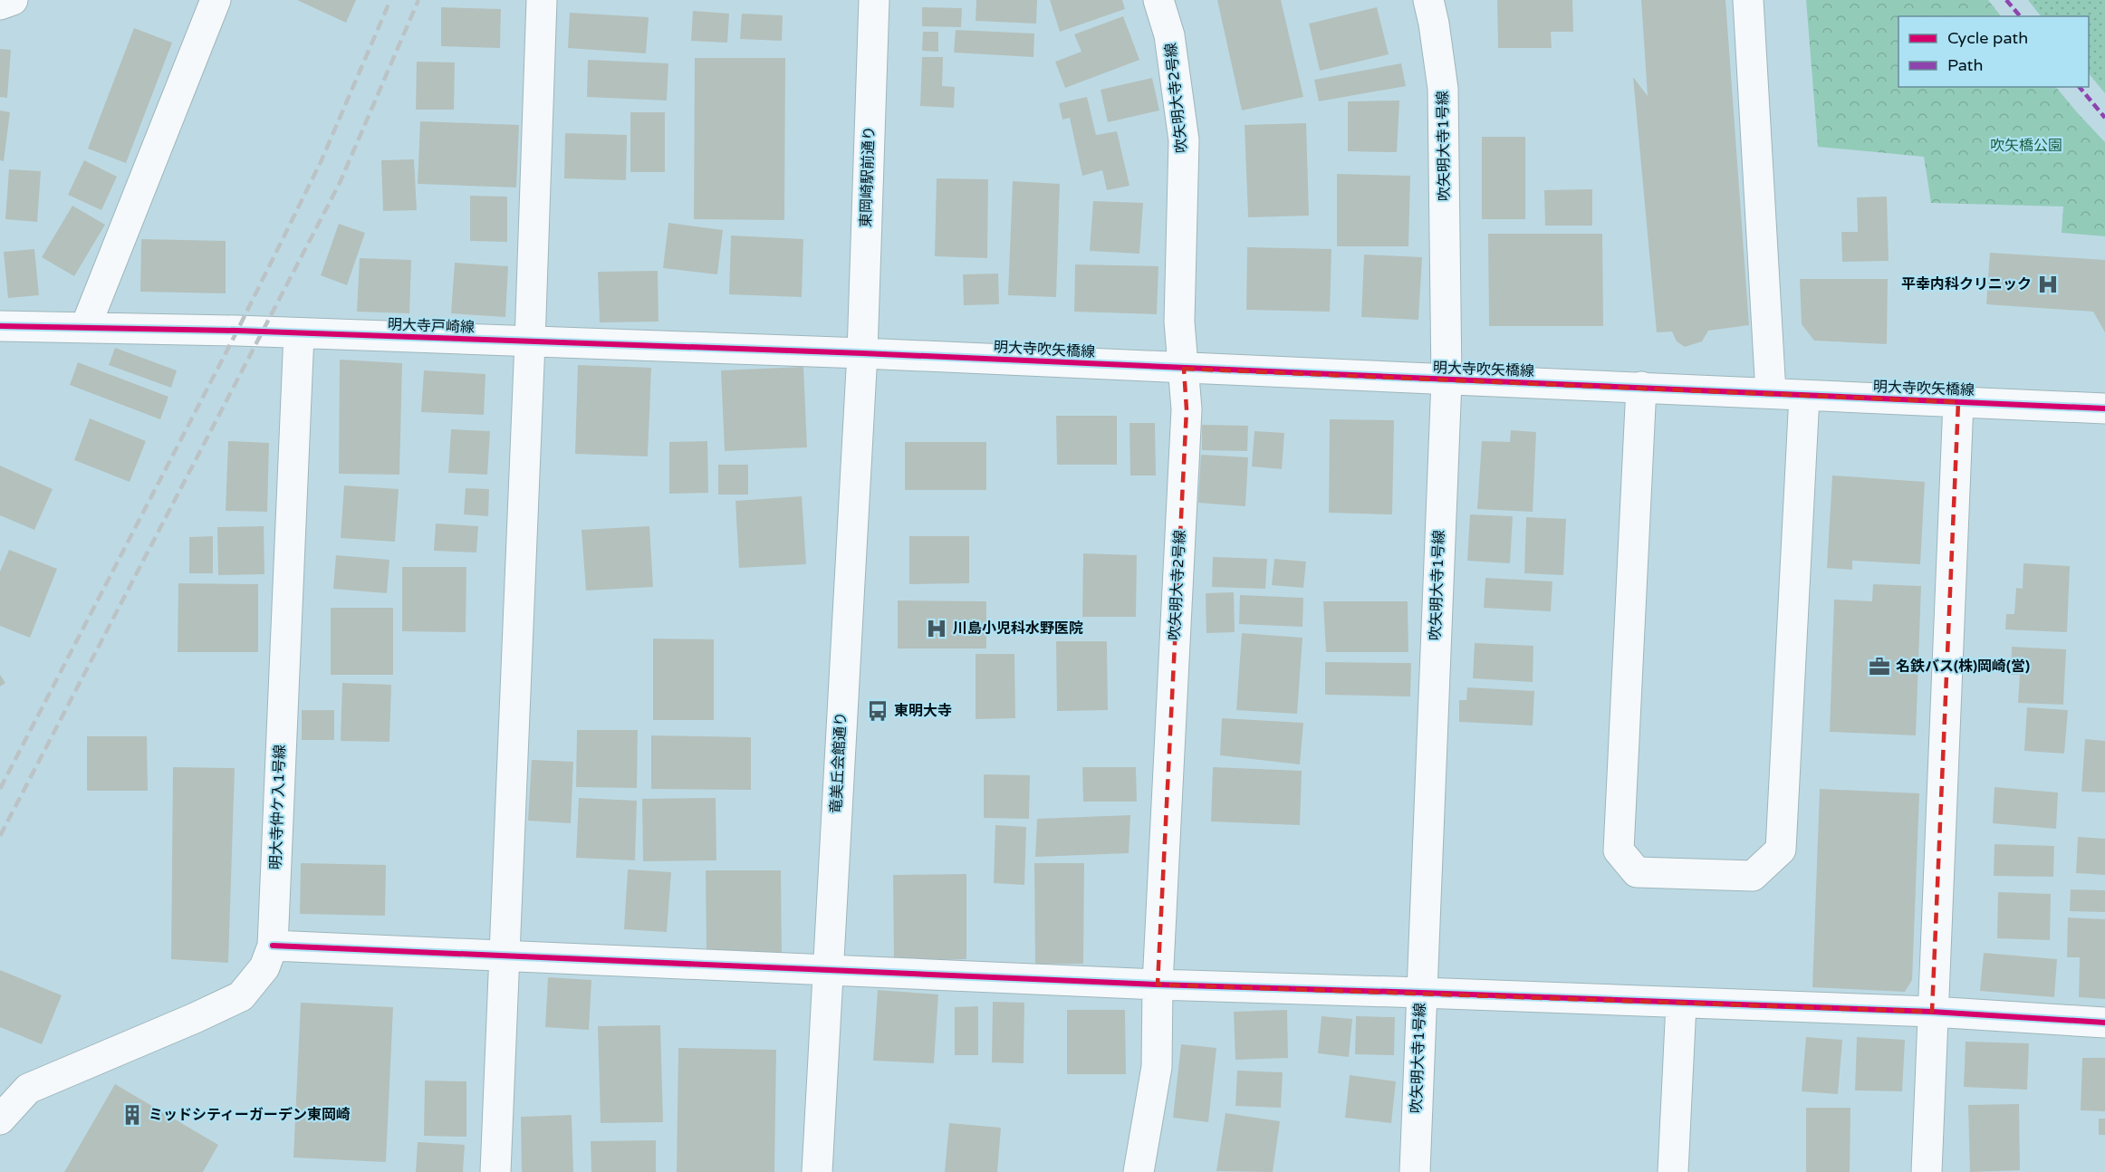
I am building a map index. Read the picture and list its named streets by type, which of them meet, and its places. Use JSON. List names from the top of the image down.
{
  "streets": {
    "street": [
      "吹矢明大寺2号線",
      "吹矢明大寺1号線",
      "東岡崎駅前通り",
      "明大寺戸崎線",
      "明大寺吹矢橋線",
      "竜美丘会館通り",
      "明大寺仲ケ入1号線"
    ]
  },
  "crossings": [
    ["吹矢明大寺2号線", "明大寺吹矢橋線"],
    ["吹矢明大寺1号線", "明大寺吹矢橋線"],
    ["東岡崎駅前通り", "明大寺戸崎線"],
    ["東岡崎駅前通り", "明大寺吹矢橋線"],
    ["東岡崎駅前通り", "竜美丘会館通り"],
    ["明大寺戸崎線", "明大寺吹矢橋線"],
    ["明大寺戸崎線", "竜美丘会館通り"],
    ["明大寺戸崎線", "明大寺仲ケ入1号線"],
    ["明大寺吹矢橋線", "竜美丘会館通り"]
  ],
  "parks": ["吹矢橋公園"],
  "places": {
    "hospital": ["平幸内科クリニック", "川島小児科水野医院"],
    "office": ["名鉄バス(株)岡崎(営)"],
    "bus stop": ["東明大寺"],
    "building": ["ミッドシティーガーデン東岡崎"]
  },
  "legend": ["Cycle path", "Path"]
}
